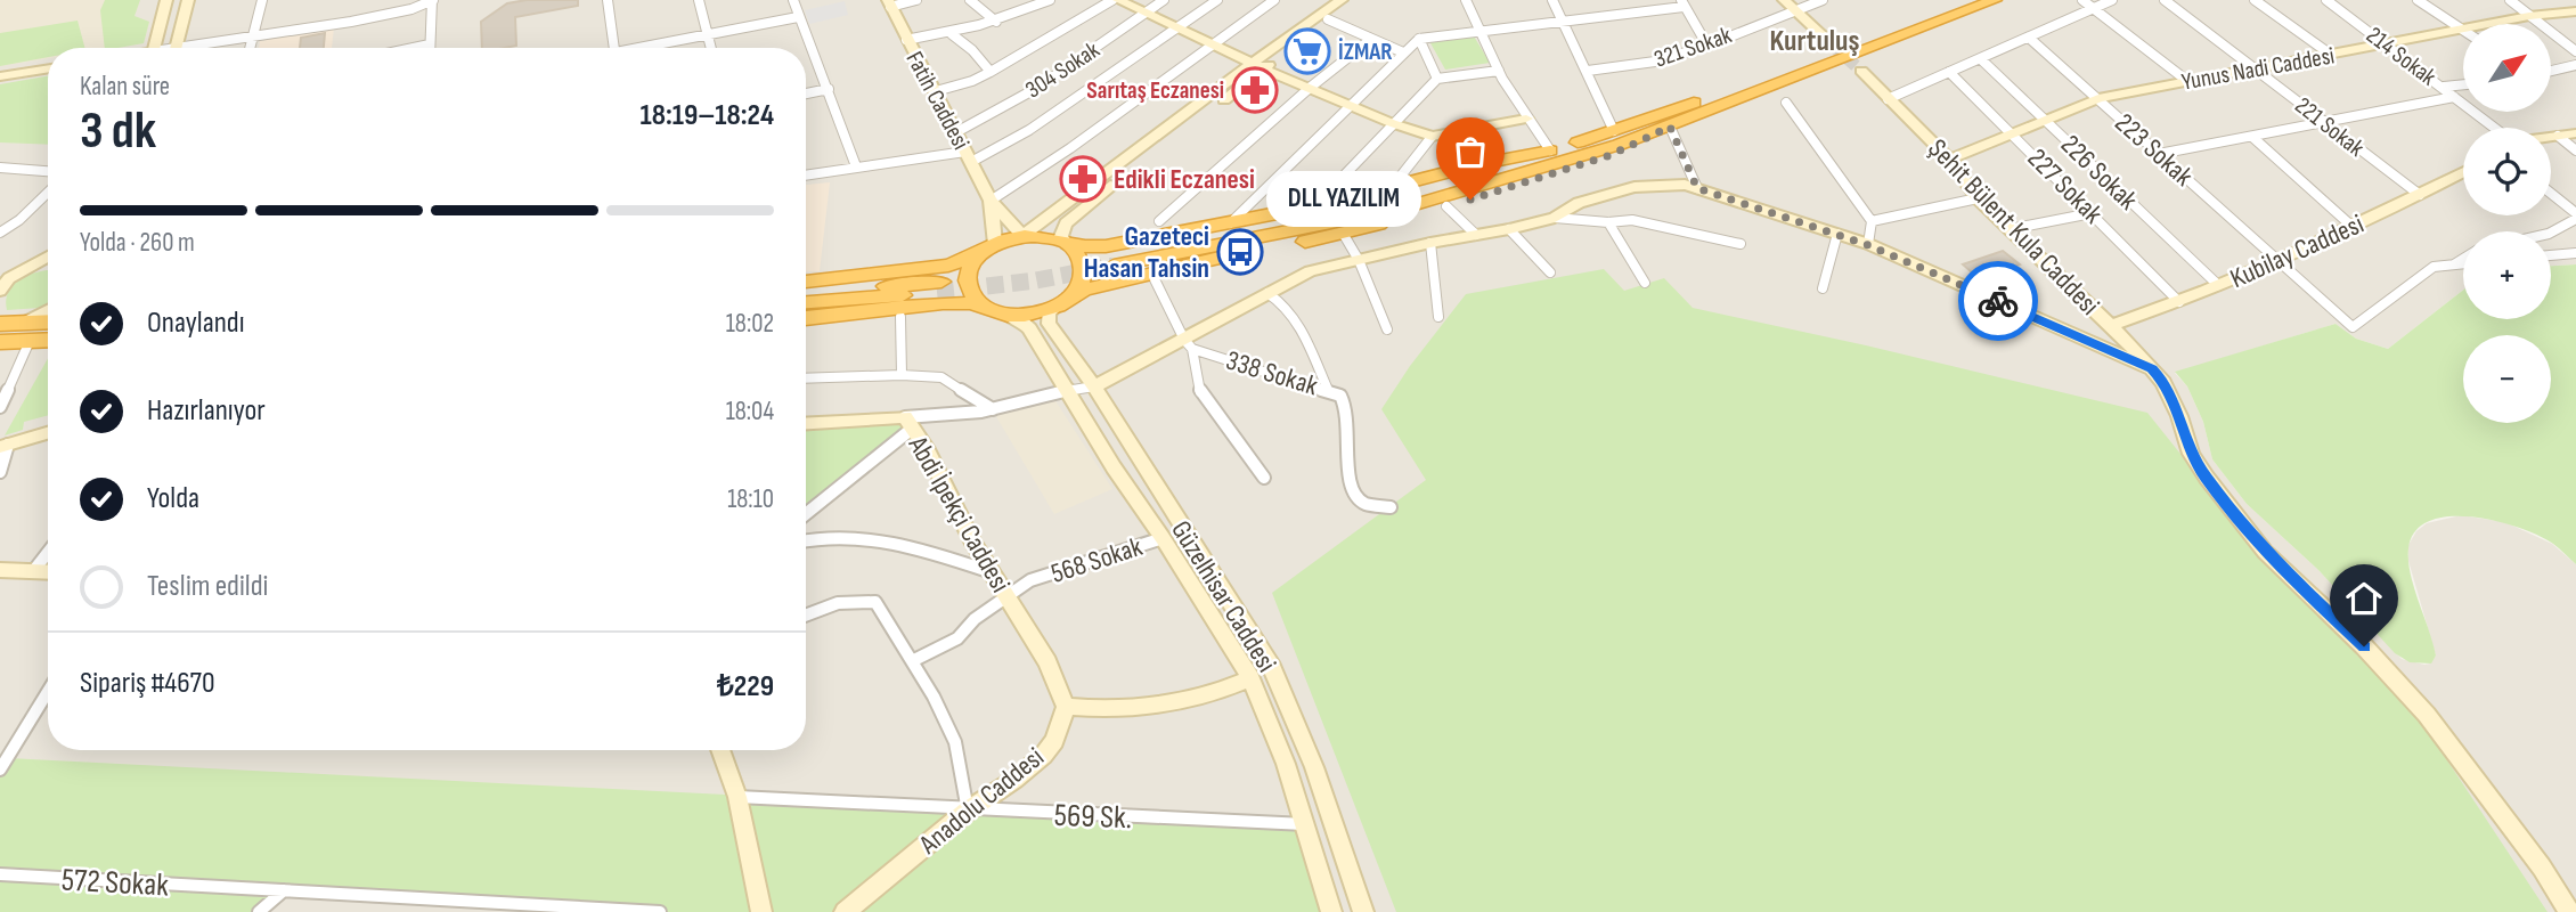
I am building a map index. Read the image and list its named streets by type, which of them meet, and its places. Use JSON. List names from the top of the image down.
{
  "streets": {
    "street": [
      "321 Sokak",
      "214 Sokak",
      "Yunus Nadi Caddesi",
      "304 Sokak",
      "Fatih Caddesi",
      "221 Sokak",
      "223 Sokak",
      "226 Sokak",
      "227 Sokak",
      "Şehit Bülent Kula Caddesi",
      "Kubilay Caddesi",
      "338 Sokak",
      "Abdi İpekçi Caddesi",
      "568 Sokak",
      "Güzelhisar Caddesi",
      "Anadolu Caddesi",
      "569 Sk.",
      "572 Sokak"
    ]
  },
  "crossings": [
    ["214 Sokak", "Yunus Nadi Caddesi"],
    ["Yunus Nadi Caddesi", "221 Sokak"],
    ["Yunus Nadi Caddesi", "223 Sokak"],
    ["Yunus Nadi Caddesi", "226 Sokak"],
    ["Yunus Nadi Caddesi", "227 Sokak"],
    ["Yunus Nadi Caddesi", "Şehit Bülent Kula Caddesi"],
    ["304 Sokak", "Fatih Caddesi"],
    ["Fatih Caddesi", "Güzelhisar Caddesi"],
    ["221 Sokak", "Kubilay Caddesi"],
    ["223 Sokak", "Kubilay Caddesi"],
    ["226 Sokak", "Kubilay Caddesi"],
    ["227 Sokak", "Kubilay Caddesi"],
    ["Şehit Bülent Kula Caddesi", "Kubilay Caddesi"],
    ["Abdi İpekçi Caddesi", "568 Sokak"],
    ["Abdi İpekçi Caddesi", "Anadolu Caddesi"],
    ["568 Sokak", "Güzelhisar Caddesi"],
    ["Güzelhisar Caddesi", "569 Sk."],
    ["Anadolu Caddesi", "569 Sk."]
  ],
  "districts": ["Kurtuluş"],
  "places": {
    "supermarket": ["İZMAR"],
    "pharmacy": ["Sarıtaş Eczanesi", "Edikli Eczanesi"],
    "other": ["DLL YAZILIM"],
    "bus stop": ["Gazeteci Hasan Tahsin"]
  },
  "north": "top right",
  "page": {
    "map_buttons": ["+", "−"],
    "heading": ["3 dk", "Kalan süre", "18:19–18:24"],
    "panel": ["Sipariş #4670", "₺229"],
    "bubble": "DLL YAZILIM",
    "bar": "Yolda · 260 m",
    "list": [
      ["Onaylandı", "18:02"],
      ["Hazırlanıyor", "18:04"],
      ["Yolda", "18:10"],
      "Teslim edildi"
    ]
  }
}
